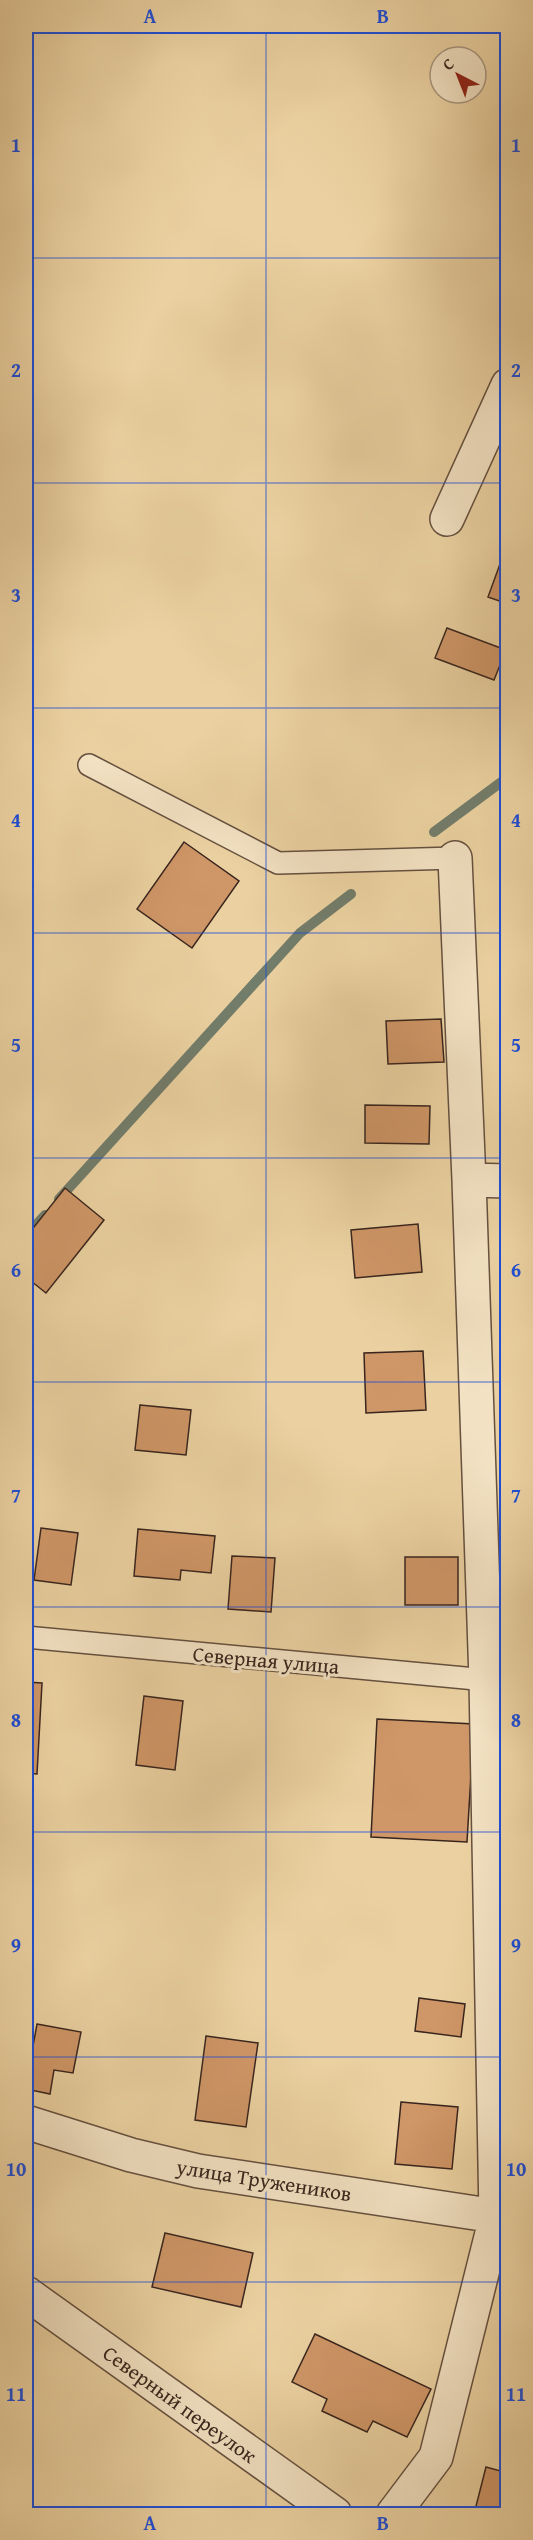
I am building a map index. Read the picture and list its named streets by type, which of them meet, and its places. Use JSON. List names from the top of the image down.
{
  "streets": {
    "street": ["улица Тружеников", "Северный переулок"],
    "lane": ["Северная улица"]
  },
  "north": "top left",
  "grid": {
    "columns": ["A", "B"],
    "rows": [
      "1",
      "2",
      "3",
      "4",
      "5",
      "6",
      "7",
      "8",
      "9",
      "10",
      "11"
    ]
  }
}
